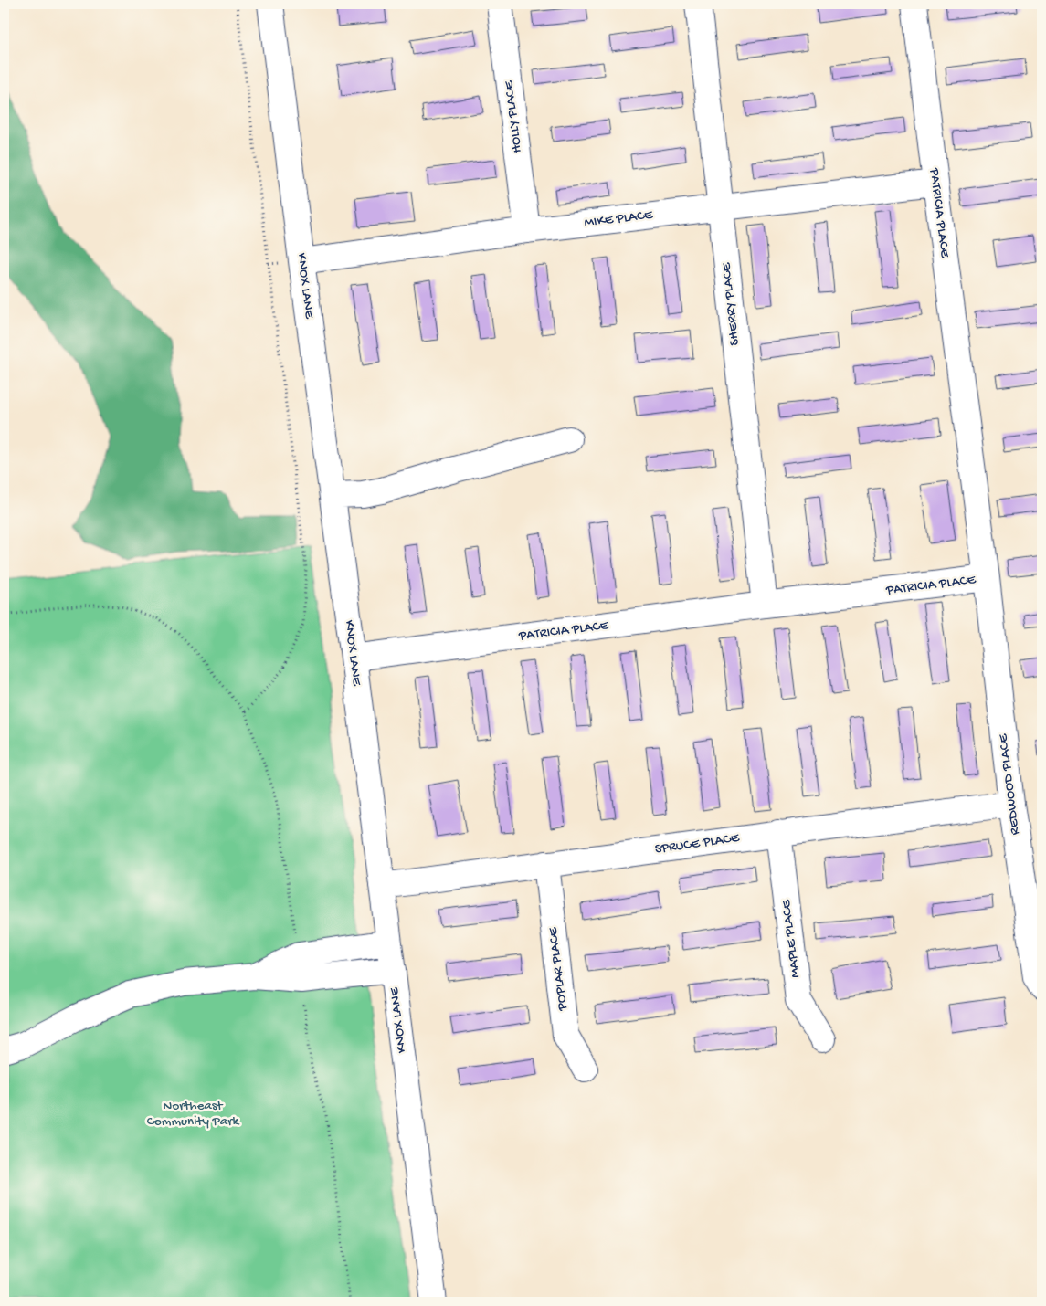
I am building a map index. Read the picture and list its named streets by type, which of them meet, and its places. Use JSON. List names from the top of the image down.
{
  "streets": {
    "street": [
      "HOLLY PLACE",
      "PATRICIA PLACE",
      "MIKE PLACE",
      "KNOX LANE",
      "SHERRY PLACE",
      "REDWOOD PLACE",
      "SPRUCE PLACE",
      "MAPLE PLACE",
      "POPLAR PLACE"
    ]
  },
  "crossings": [
    ["HOLLY PLACE", "MIKE PLACE"],
    ["PATRICIA PLACE", "MIKE PLACE"],
    ["PATRICIA PLACE", "KNOX LANE"],
    ["PATRICIA PLACE", "SHERRY PLACE"],
    ["PATRICIA PLACE", "REDWOOD PLACE"],
    ["MIKE PLACE", "KNOX LANE"],
    ["MIKE PLACE", "SHERRY PLACE"],
    ["KNOX LANE", "SPRUCE PLACE"],
    ["REDWOOD PLACE", "SPRUCE PLACE"],
    ["SPRUCE PLACE", "MAPLE PLACE"],
    ["SPRUCE PLACE", "POPLAR PLACE"]
  ],
  "parks": ["Northeast Community Park"]
}
